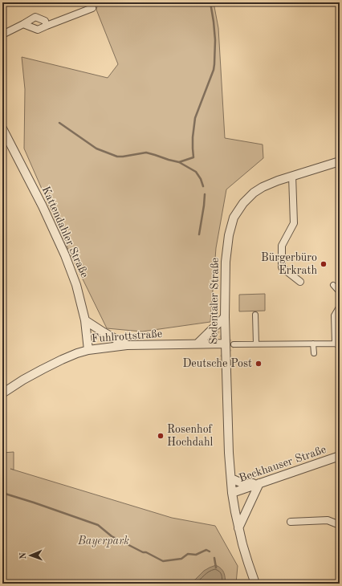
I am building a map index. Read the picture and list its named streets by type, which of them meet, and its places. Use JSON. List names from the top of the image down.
{
  "streets": {
    "street": [
      "Kattendahler Straße",
      "Sedentaler Straße",
      "Fuhlrottstraße",
      "Beckhauser Straße"
    ]
  },
  "crossings": [
    ["Kattendahler Straße", "Fuhlrottstraße"],
    ["Sedentaler Straße", "Fuhlrottstraße"],
    ["Sedentaler Straße", "Beckhauser Straße"]
  ],
  "parks": ["Bayerpark"],
  "places": ["Bürgerbüro Erkrath", "Deutsche Post", "Rosenhof Hochdahl"],
  "north": "left"
}
